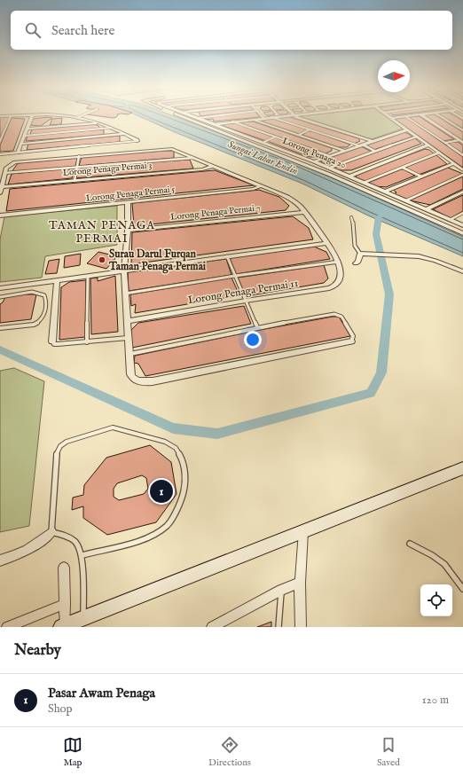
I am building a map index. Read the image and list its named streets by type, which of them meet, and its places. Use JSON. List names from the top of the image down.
{
  "streets": {
    "street": [
      "Lorong Penaga 20",
      "Lorong Penaga Permai 3",
      "Lorong Penaga Permai 5",
      "Lorong Penaga Permai 7",
      "Lorong Penaga Permai 11"
    ]
  },
  "districts": ["TAMAN PENAGA PERMAI"],
  "water": ["Sungai Lahar Endin"],
  "places": ["Surau Darul Furqan Taman Penaga Permai"],
  "north": "right",
  "page": {
    "search": "Search here",
    "pins": "1",
    "heading": "Nearby",
    "list": [
      {
        "mark": "1",
        "name": "Pasar Awam Penaga",
        "note": "Shop",
        "value": "120 m"
      }
    ],
    "nav": ["Map", "Directions", "Saved"]
  }
}
